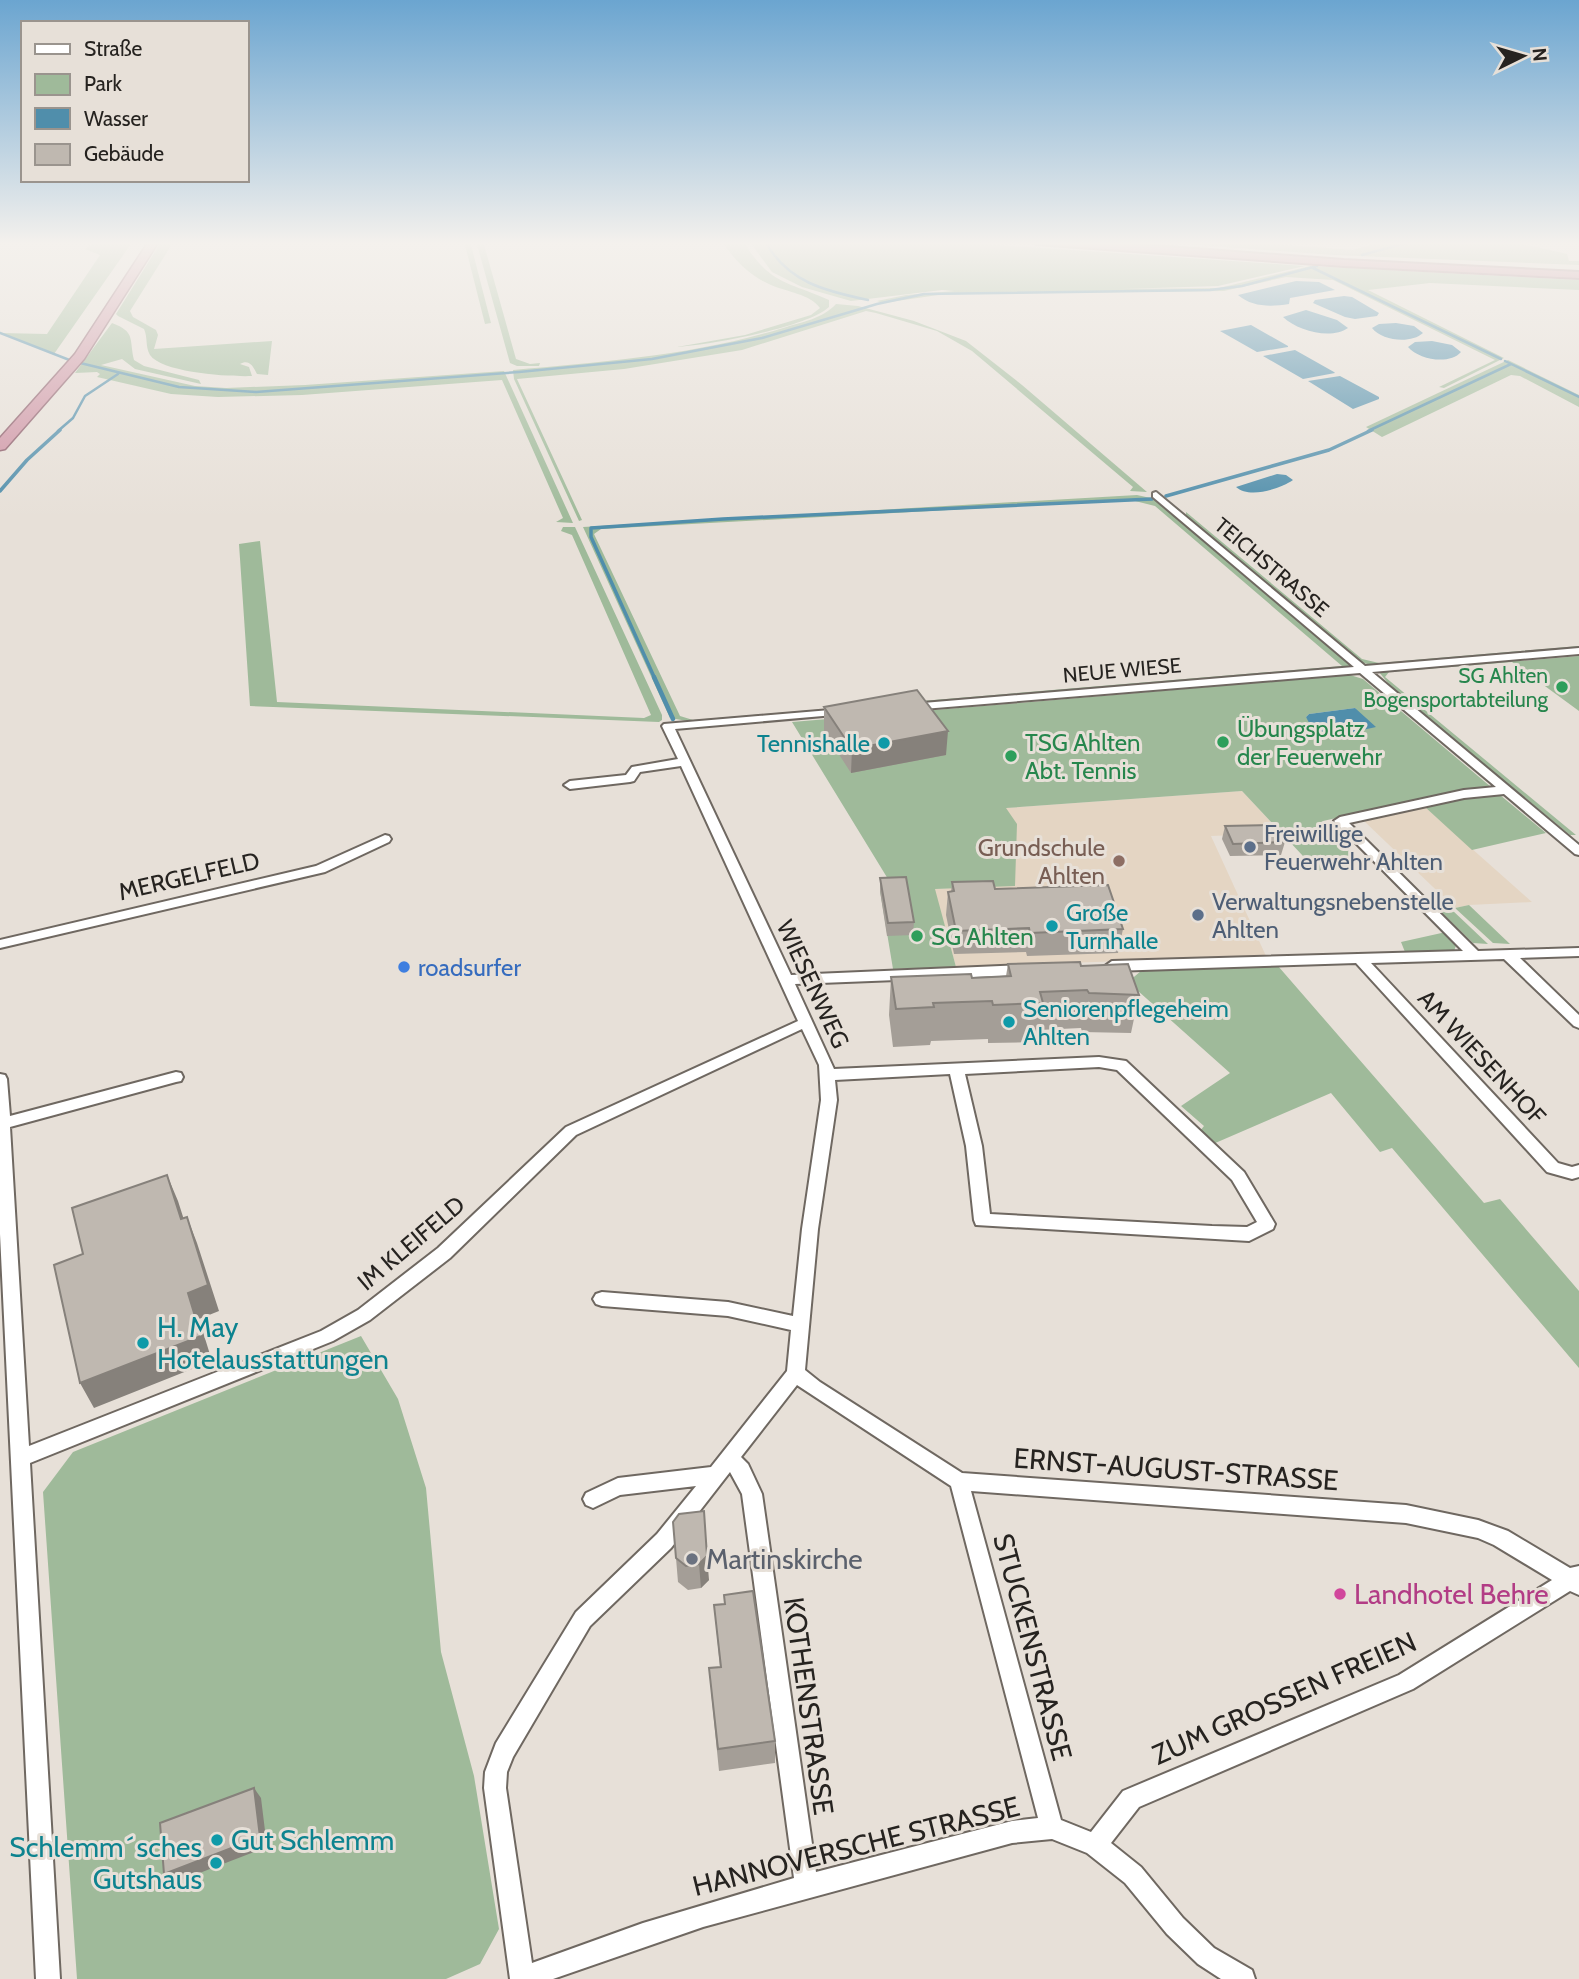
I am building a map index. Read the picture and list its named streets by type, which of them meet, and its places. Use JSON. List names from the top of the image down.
{
  "streets": {
    "street": [
      "TEICHSTRASSE",
      "NEUE WIESE",
      "MERGELFELD",
      "WIESENWEG",
      "AM WIESENHOF",
      "IM KLEIFELD",
      "ERNST-AUGUST-STRASSE",
      "STUCKENSTRASSE",
      "ZUM GROSSEN FREIEN",
      "KOTHENSTRASSE",
      "HANNOVERSCHE STRASSE"
    ]
  },
  "crossings": [
    ["TEICHSTRASSE", "NEUE WIESE"],
    ["WIESENWEG", "IM KLEIFELD"],
    ["WIESENWEG", "ERNST-AUGUST-STRASSE"],
    ["ERNST-AUGUST-STRASSE", "STUCKENSTRASSE"],
    ["ERNST-AUGUST-STRASSE", "ZUM GROSSEN FREIEN"],
    ["STUCKENSTRASSE", "HANNOVERSCHE STRASSE"],
    ["ZUM GROSSEN FREIEN", "HANNOVERSCHE STRASSE"],
    ["KOTHENSTRASSE", "HANNOVERSCHE STRASSE"]
  ],
  "places": [
    "SG Ahlten Bogensportabteilung",
    "Übungsplatz der Feuerwehr",
    "Tennishalle",
    "TSG Ahlten Abt. Tennis",
    "Freiwillige Feuerwehr Ahlten",
    "Grundschule Ahlten",
    "Verwaltungsnebenstelle Ahlten",
    "Große Turnhalle",
    "SG Ahlten",
    "roadsurfer",
    "Seniorenpflegeheim Ahlten",
    "H. May Hotelausstattungen",
    "Martinskirche",
    "Landhotel Behre",
    "Gut Schlemm",
    "Schlemm´sches Gutshaus"
  ],
  "legend": [
    "Straße",
    "Park",
    "Wasser",
    "Gebäude"
  ],
  "north": "right"
}
